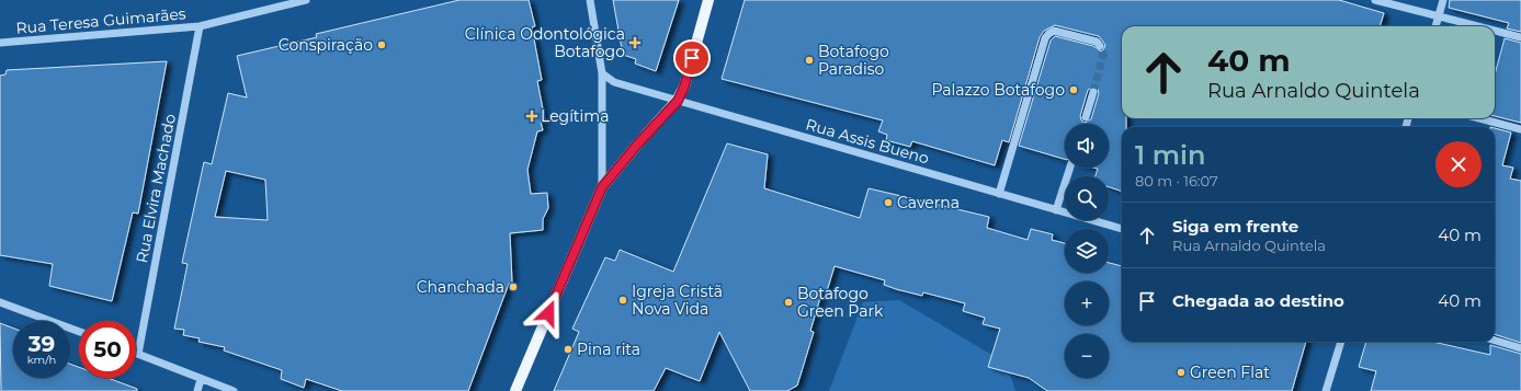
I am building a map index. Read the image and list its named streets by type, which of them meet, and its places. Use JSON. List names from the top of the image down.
{
  "streets": {
    "street": ["Rua Teresa Guimarães", "Rua Assis Bueno", "Rua Elvira Machado"]
  },
  "crossings": [
    ["Rua Teresa Guimarães", "Rua Elvira Machado"]
  ],
  "places": {
    "health": ["Clínica Odontológica Botafogo", "Legítima"],
    "other": [
      "Conspiração",
      "Botafogo Paradiso",
      "Palazzo Botafogo",
      "Caverna",
      "Chanchada",
      "Igreja Cristã Nova Vida",
      "Botafogo Green Park",
      "Pina rita",
      "Green Flat"
    ]
  },
  "page": {
    "turn": ["40 m", "Rua Arnaldo Quintela"],
    "map_buttons": ["+", "−"],
    "heading": ["1 min", "80 m · 16:07"],
    "list": [
      {
        "name": "Siga em frente",
        "note": "Rua Arnaldo Quintela",
        "value": "40 m"
      },
      {
        "name": "Chegada ao destino",
        "value": "40 m"
      }
    ],
    "speed": "39 km/h",
    "limit": "50"
  }
}
